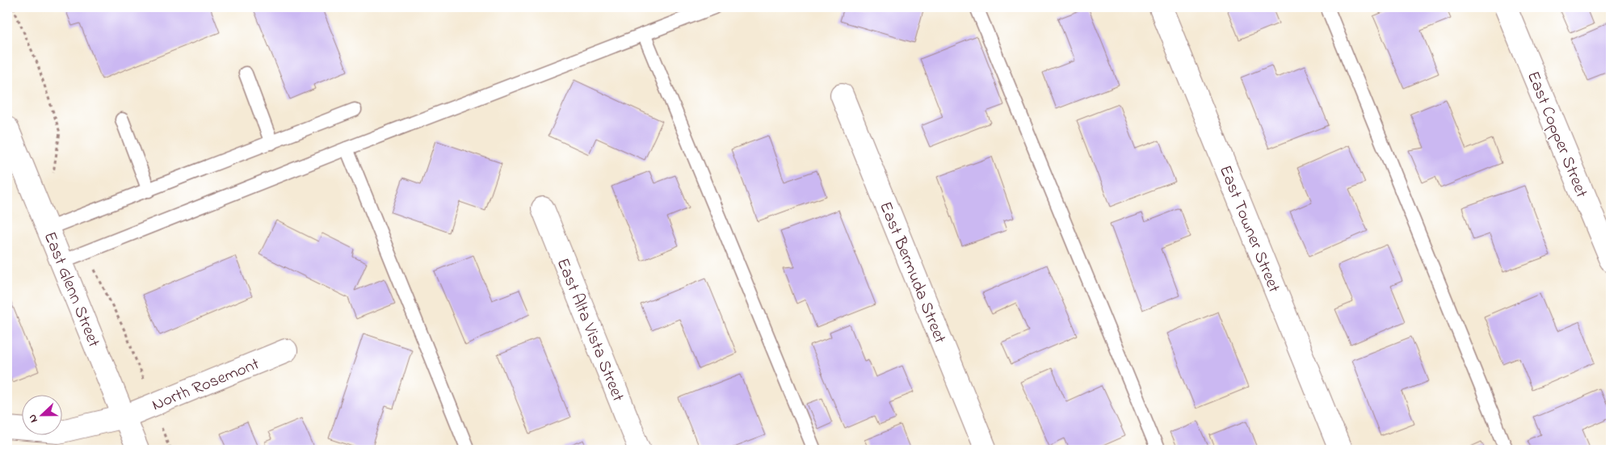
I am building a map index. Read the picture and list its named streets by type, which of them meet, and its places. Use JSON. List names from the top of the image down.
{
  "streets": {
    "street": [
      "East Copper Street",
      "East Towner Street",
      "East Bermuda Street",
      "East Glenn Street",
      "East Alta Vista Street",
      "North Rosemont"
    ]
  },
  "crossings": [
    ["East Glenn Street", "North Rosemont"]
  ],
  "north": "left"
}
